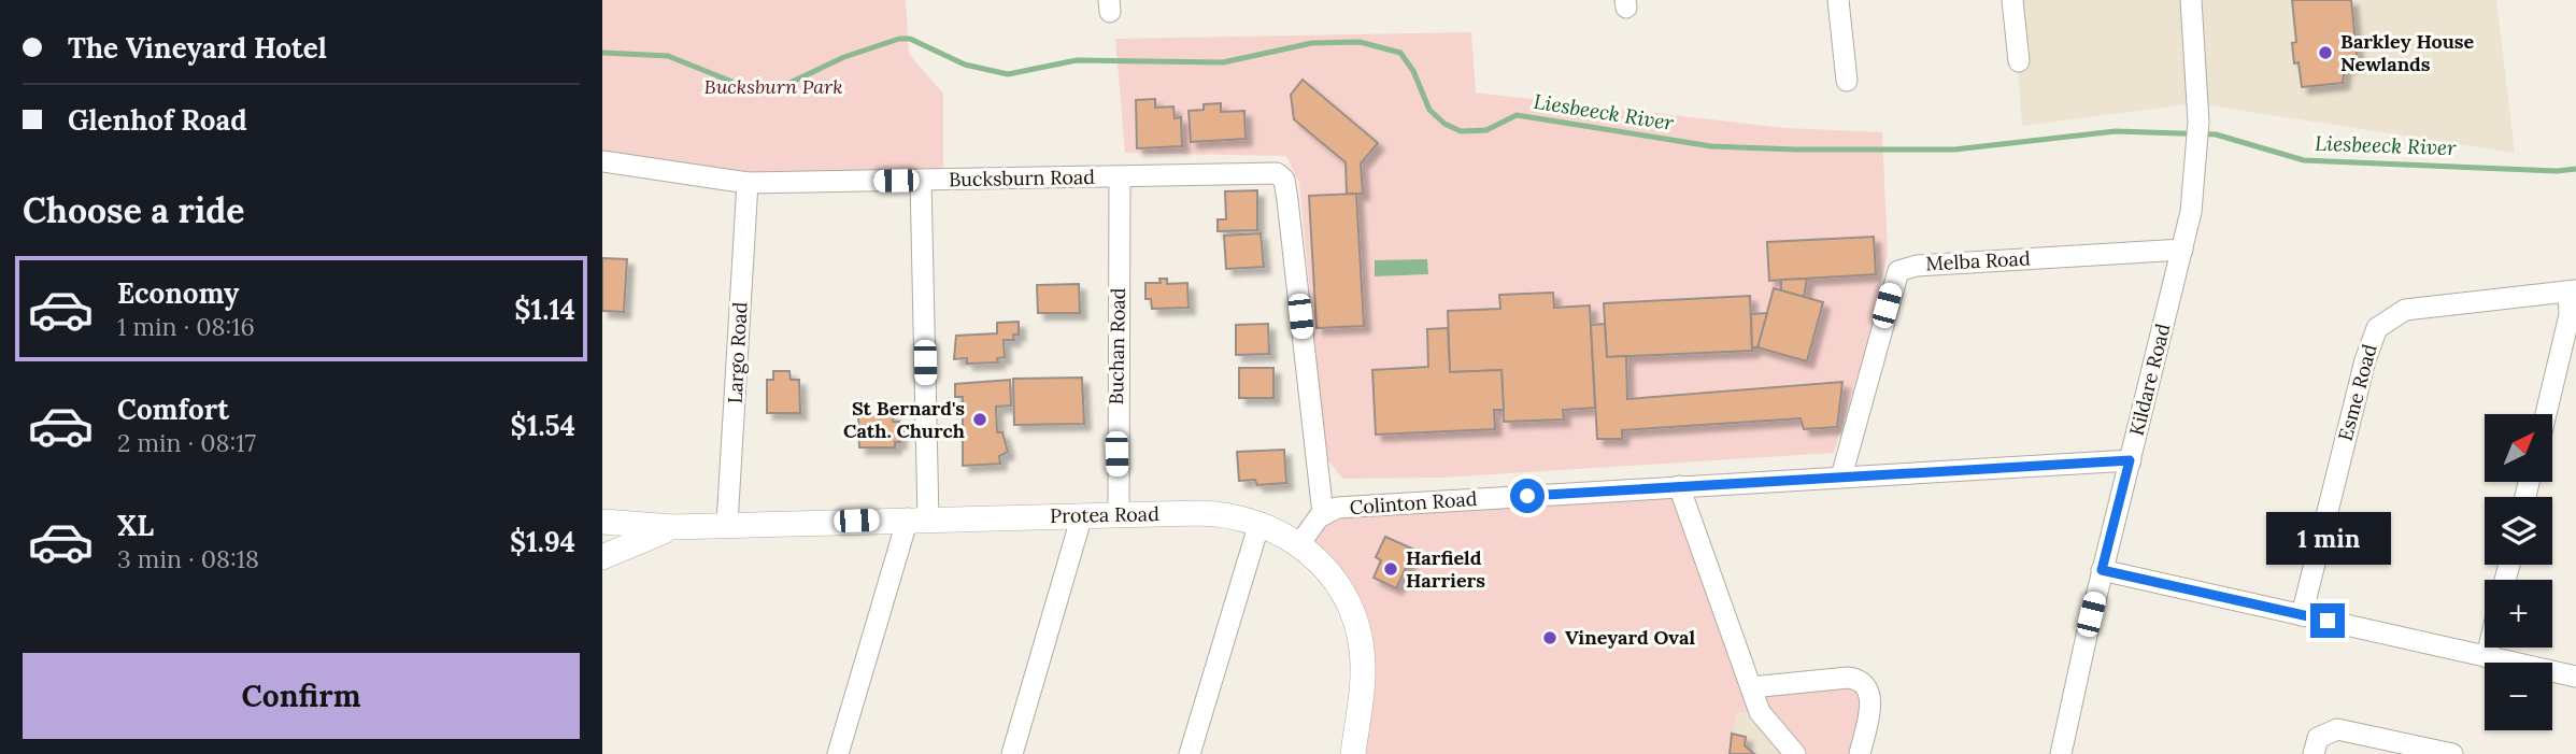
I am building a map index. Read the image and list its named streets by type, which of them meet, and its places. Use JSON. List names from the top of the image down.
{
  "streets": {
    "main road": ["Protea Road"],
    "street": [
      "Bucksburn Road",
      "Melba Road",
      "Buchan Road",
      "Largo Road",
      "Kildare Road",
      "Esme Road",
      "Colinton Road"
    ]
  },
  "crossings": [
    ["Bucksburn Road", "Buchan Road"],
    ["Bucksburn Road", "Largo Road"],
    ["Bucksburn Road", "Colinton Road"],
    ["Melba Road", "Kildare Road"],
    ["Melba Road", "Colinton Road"],
    ["Buchan Road", "Protea Road"],
    ["Largo Road", "Protea Road"],
    ["Kildare Road", "Colinton Road"],
    ["Colinton Road", "Protea Road"]
  ],
  "water": ["Liesbeeck River"],
  "parks": ["Bucksburn Park"],
  "places": [
    "Barkley House Newlands",
    "St Bernard's Cath. Church",
    "Harfield Harriers",
    "Vineyard Oval"
  ],
  "north": "top right",
  "page": {
    "banner": ["The Vineyard Hotel", "Glenhof Road"],
    "heading": "Choose a ride",
    "list": [
      {
        "name": "Economy",
        "note": "1 min · 08:16",
        "value": "$1.14"
      },
      {
        "name": "Comfort",
        "note": "2 min · 08:17",
        "value": "$1.54"
      },
      {
        "name": "XL",
        "note": "3 min · 08:18",
        "value": "$1.94"
      }
    ],
    "map_buttons": ["+", "−"],
    "bubble": "1 min",
    "buttons": "Confirm"
  }
}
